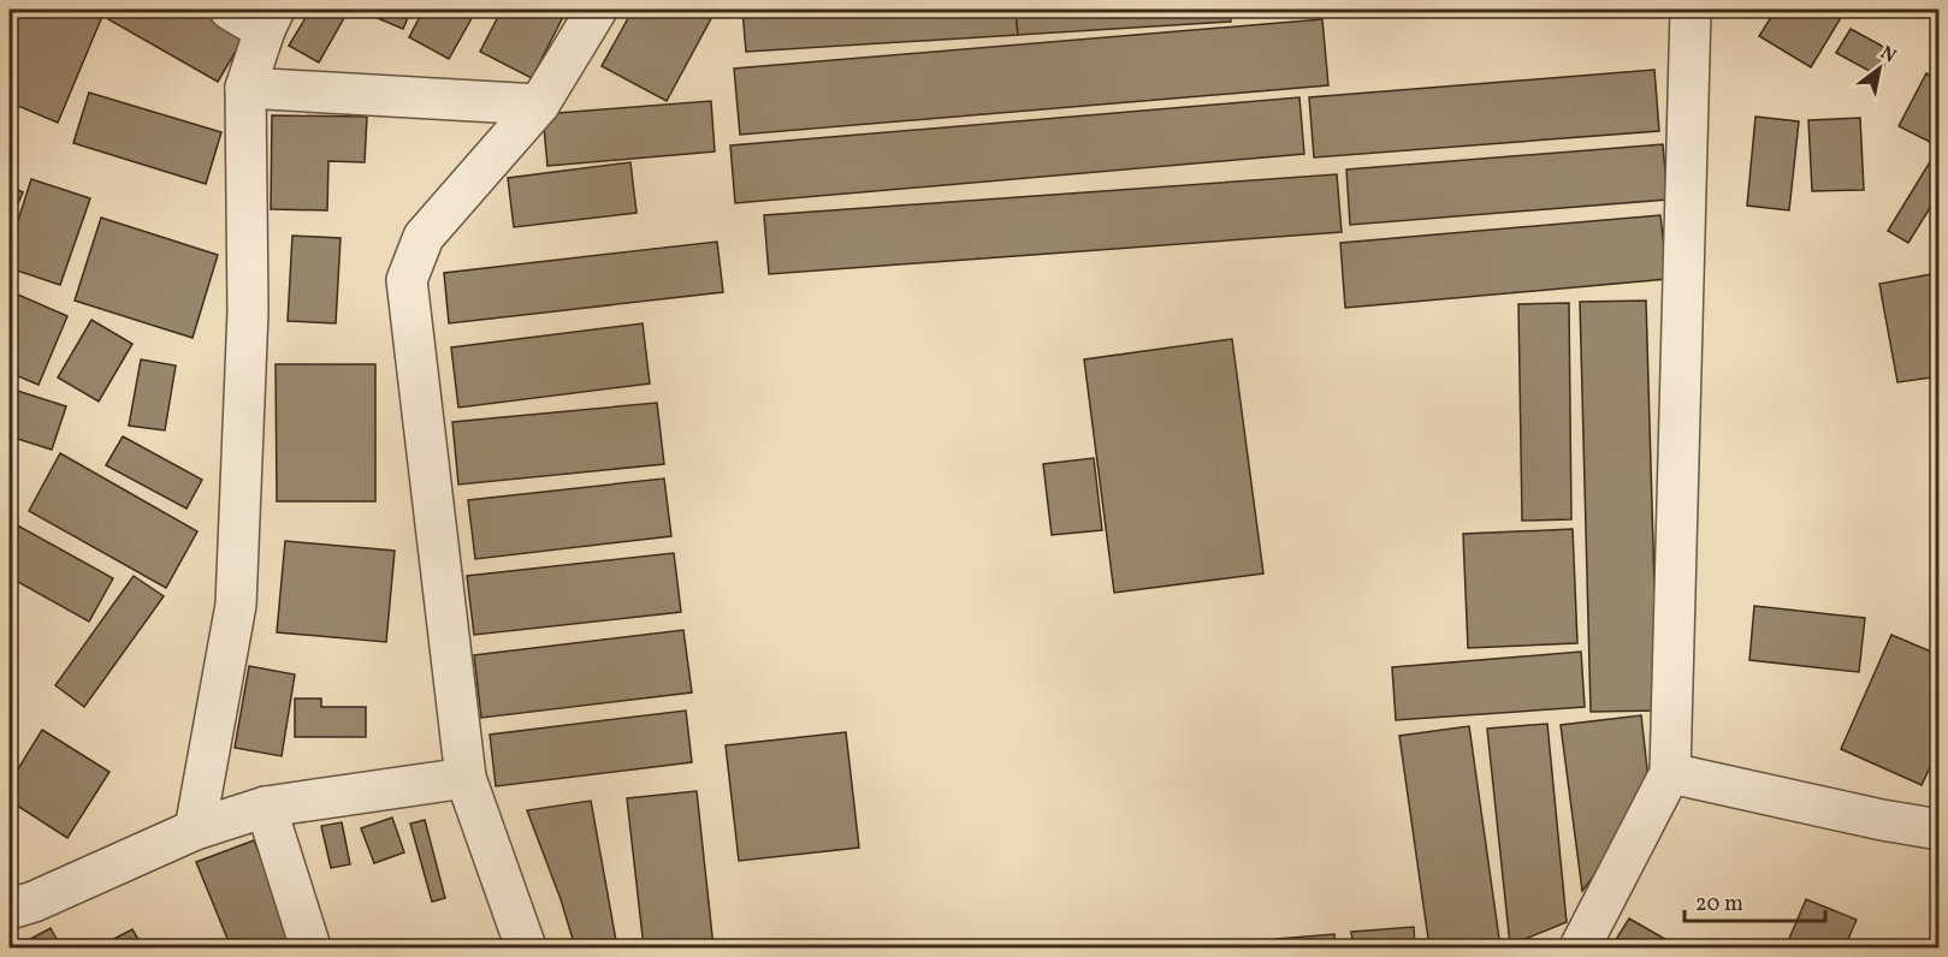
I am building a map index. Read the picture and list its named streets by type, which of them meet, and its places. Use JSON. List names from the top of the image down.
{
  "scale_bar": "20 m",
  "north": "top right"
}
